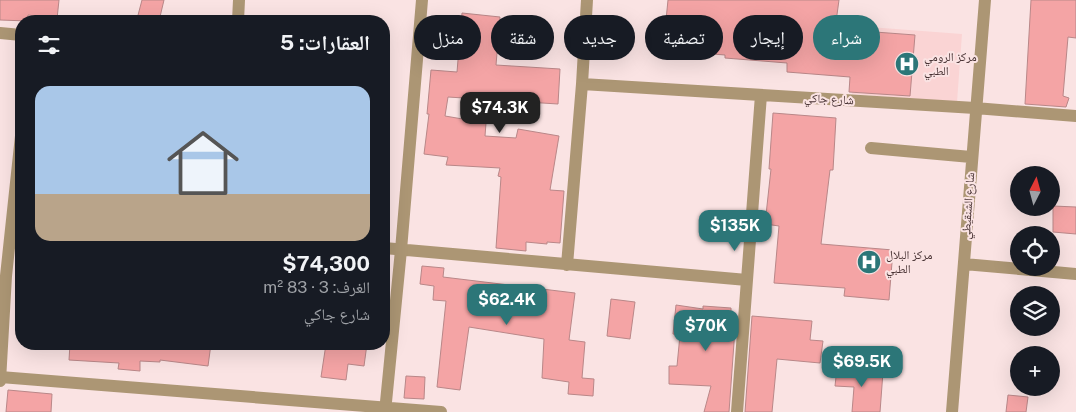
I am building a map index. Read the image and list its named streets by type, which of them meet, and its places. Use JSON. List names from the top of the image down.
{
  "streets": {
    "street": ["شارع جاكي", "شارع الشنقيطي"]
  },
  "crossings": [
    ["شارع جاكي", "شارع الشنقيطي"]
  ],
  "places": {
    "hospital": ["مركز الرومي الطبي", "مركز البلال الطبي"]
  },
  "north": "top",
  "page": {
    "chip": [
      "شراء",
      "إيجار",
      "تصفية",
      "جديد",
      "شقة",
      "منزل"
    ],
    "heading": "العقارات: 5",
    "list": [
      {
        "name": "$74,300",
        "note": "الغرف: 3 · 83 m² · شارع جاكي"
      }
    ],
    "price": [
      "$74.3K",
      "$135K",
      "$62.4K",
      "$70K",
      "$69.5K"
    ],
    "map_buttons": "+"
  }
}
